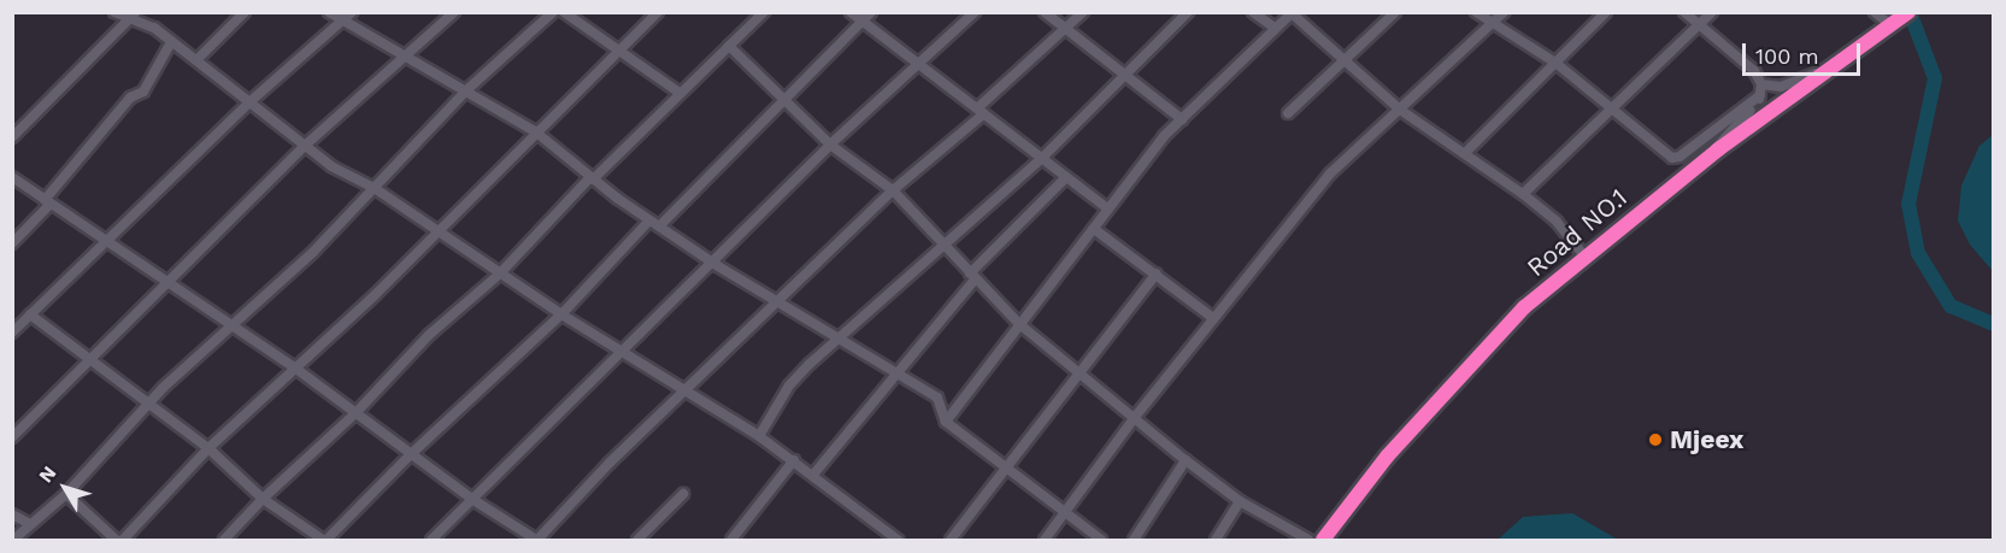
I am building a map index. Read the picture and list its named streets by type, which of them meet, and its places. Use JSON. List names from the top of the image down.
{
  "streets": {
    "highway": ["Road NO.1"]
  },
  "places": ["Mjeex"],
  "scale_bar": "100 m",
  "north": "top left"
}
